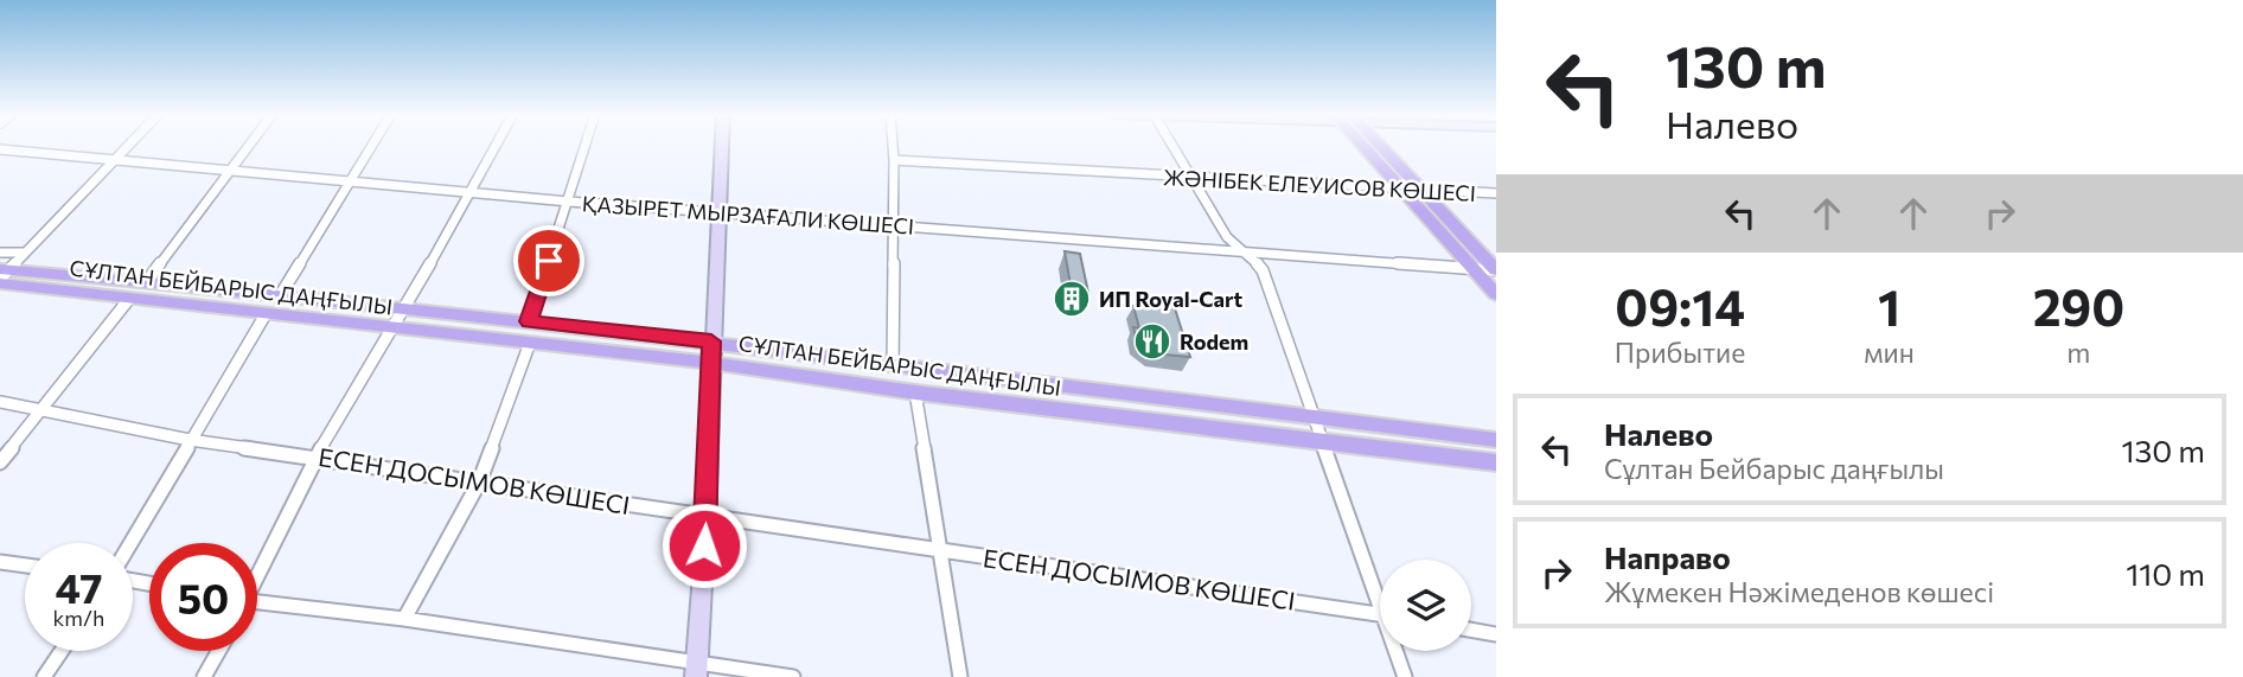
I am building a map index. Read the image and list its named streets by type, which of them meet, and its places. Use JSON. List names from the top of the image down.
{
  "streets": {
    "main road": ["СҰЛТАН БЕЙБАРЫС ДАҢҒЫЛЫ"],
    "street": ["ЖӘНІБЕК ЕЛЕУИСОВ КӨШЕСІ", "ҚАЗЫРЕТ МЫРЗАҒАЛИ КӨШЕСІ", "ЕСЕН ДОСЫМОВ КӨШЕСІ"]
  },
  "places": {
    "building": ["ИП Royal-Cart"],
    "restaurant": ["Rodem"]
  },
  "page": {
    "turn": ["130 m", "Налево"],
    "eta": [
      "09:14",
      "Прибытие",
      "1",
      "мин",
      "290",
      "m"
    ],
    "list": [
      {
        "name": "Налево",
        "note": "Сұлтан Бейбарыс даңғылы",
        "value": "130 m"
      },
      {
        "name": "Направо",
        "note": "Жұмекен Нәжімеденов көшесі",
        "value": "110 m"
      }
    ],
    "speed": "47 km/h",
    "limit": "50"
  }
}
